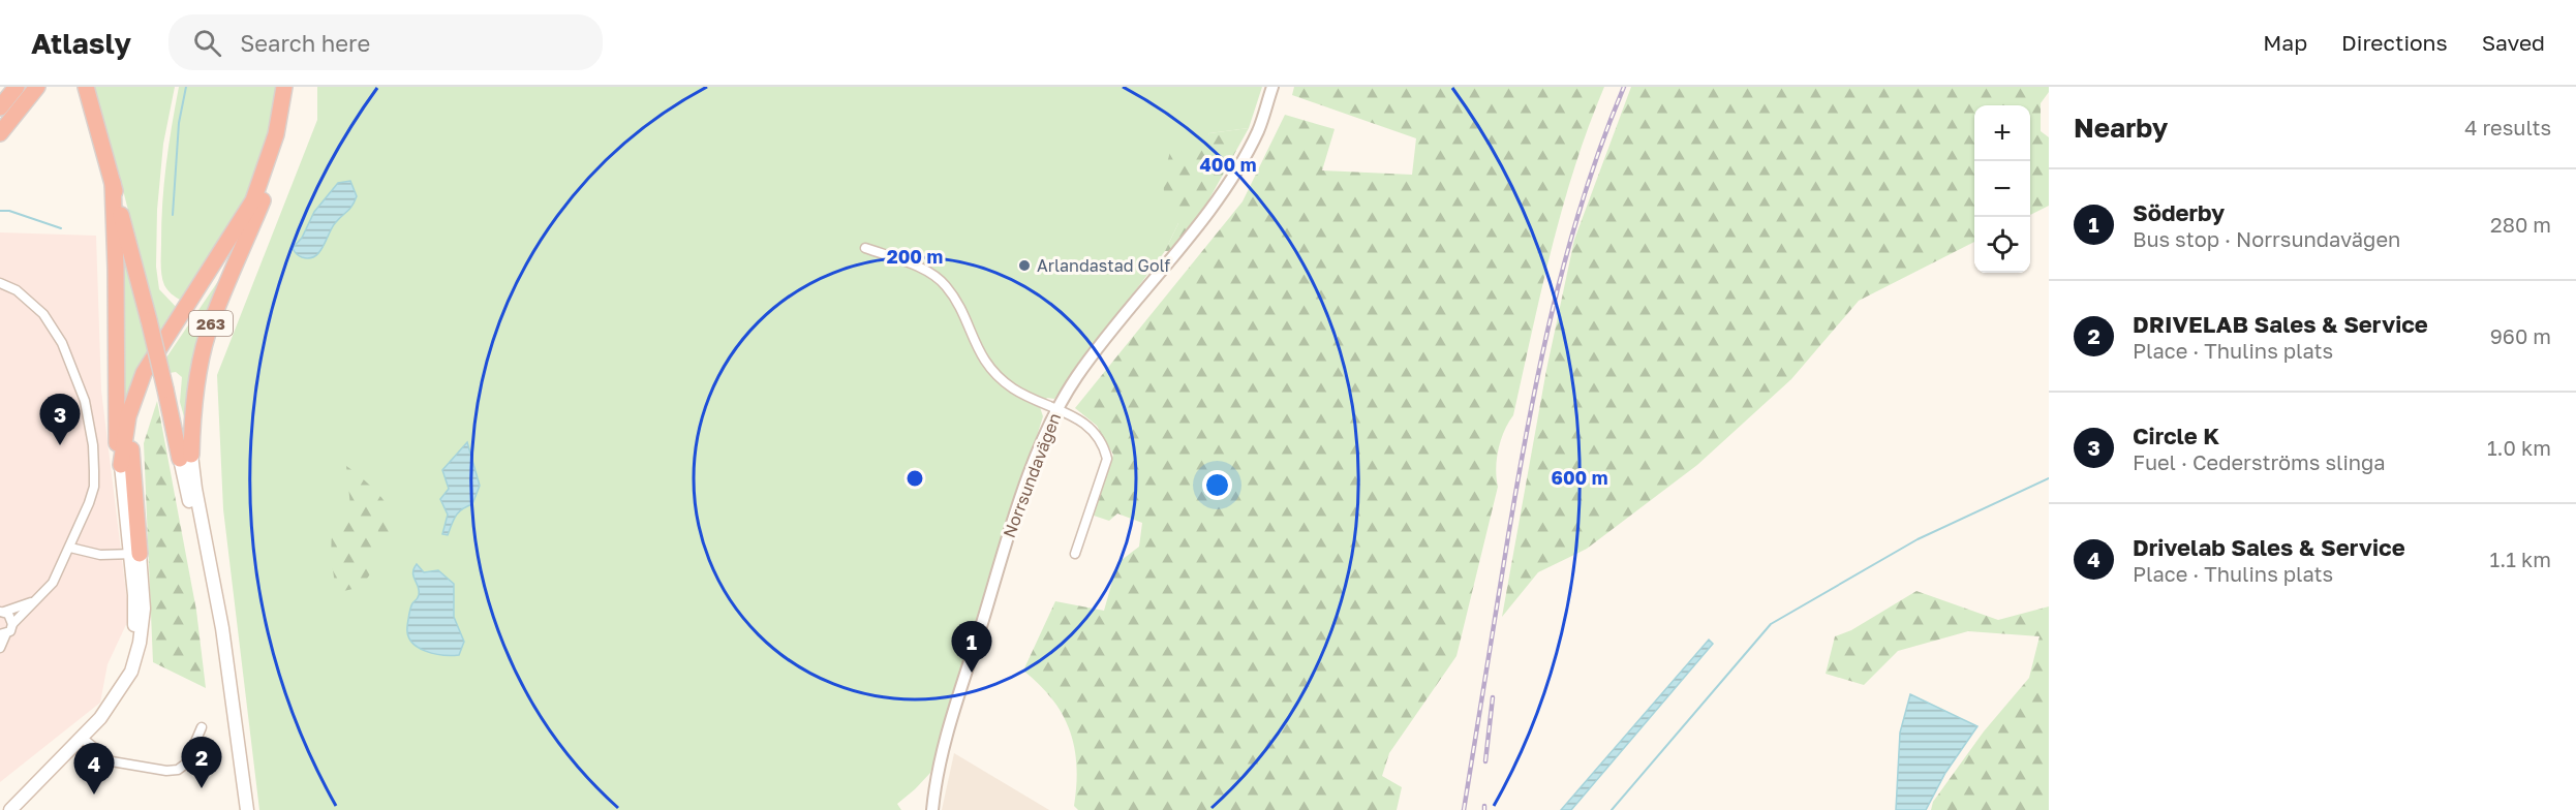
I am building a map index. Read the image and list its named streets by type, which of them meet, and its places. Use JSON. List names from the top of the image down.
{
  "streets": {
    "highway": ["263"],
    "street": ["Norrsundavägen"]
  },
  "places": ["Arlandastad Golf"],
  "page": {
    "header": "Atlasly",
    "search": "Search here",
    "nav": ["Map", "Directions", "Saved"],
    "heading": ["Nearby", "4 results"],
    "map_buttons": ["+", "−"],
    "list": [
      {
        "mark": "1",
        "name": "Söderby",
        "note": "Bus stop · Norrsundavägen",
        "value": "280 m"
      },
      {
        "mark": "2",
        "name": "DRIVELAB Sales & Service",
        "note": "Place · Thulins plats",
        "value": "960 m"
      },
      {
        "mark": "3",
        "name": "Circle K",
        "note": "Fuel · Cederströms slinga",
        "value": "1.0 km"
      },
      {
        "mark": "4",
        "name": "Drivelab Sales & Service",
        "note": "Place · Thulins plats",
        "value": "1.1 km"
      }
    ],
    "pins": [
      "3",
      "1",
      "2",
      "4"
    ]
  },
  "rings": ["400 m", "200 m", "600 m"]
}
